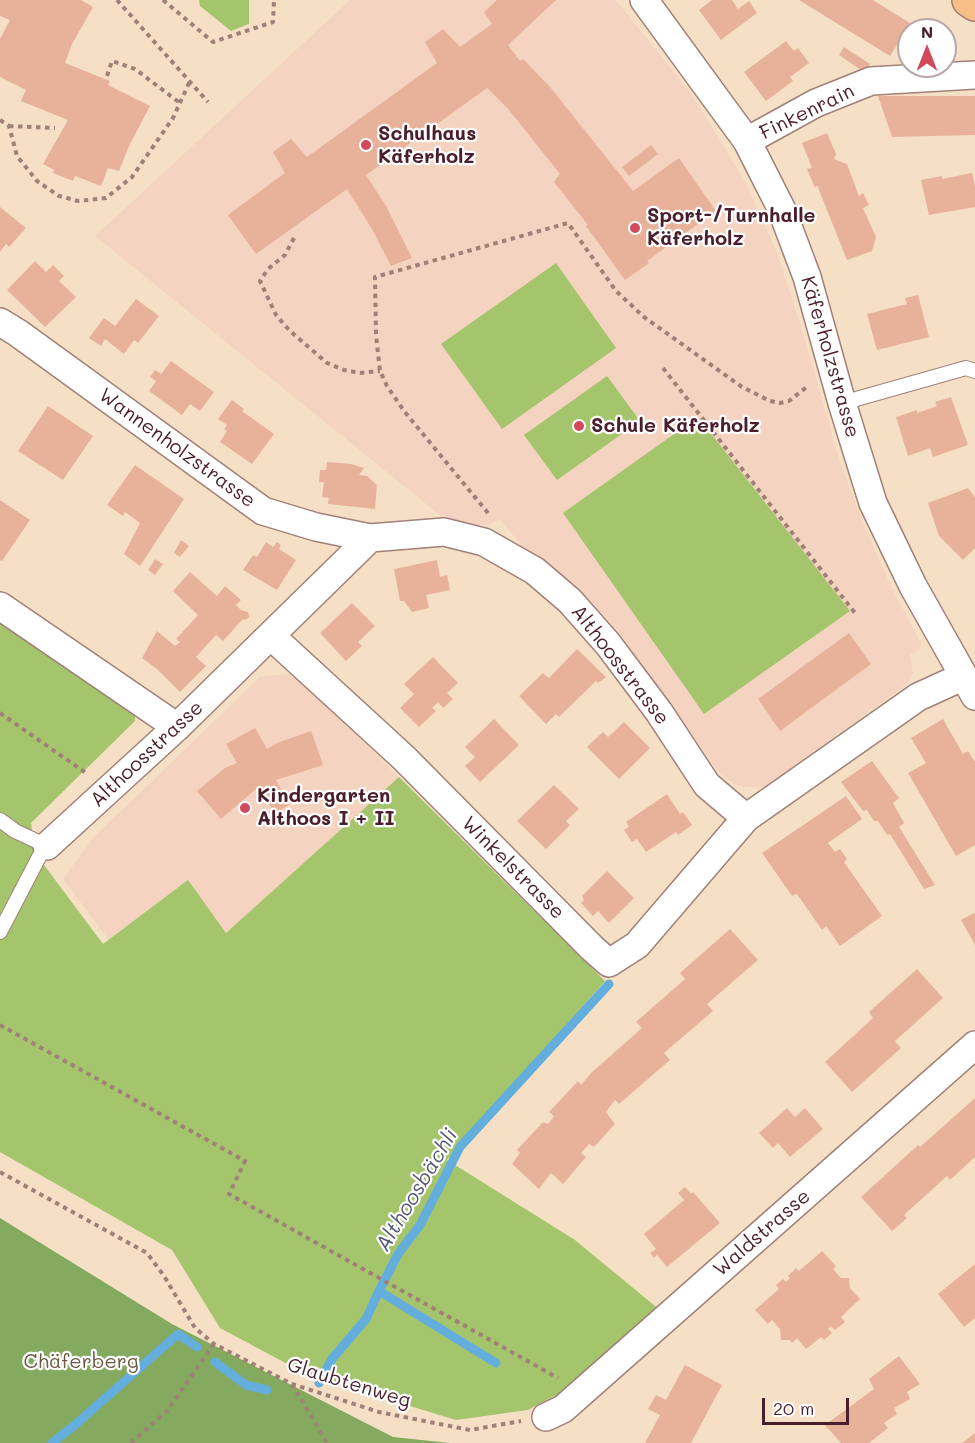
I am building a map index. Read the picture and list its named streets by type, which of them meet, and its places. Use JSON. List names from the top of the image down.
{
  "streets": {
    "street": [
      "Finkenrain",
      "Käferholzstrasse",
      "Wannenholzstrasse",
      "Althoosstrasse",
      "Winkelstrasse",
      "Waldstrasse"
    ],
    "path": ["Glaubtenweg"]
  },
  "crossings": [
    ["Finkenrain", "Käferholzstrasse"],
    ["Wannenholzstrasse", "Althoosstrasse"],
    ["Althoosstrasse", "Winkelstrasse"],
    ["Waldstrasse", "Glaubtenweg"]
  ],
  "water": ["Althoosbächli"],
  "parks": ["Chäferberg"],
  "places": [
    "Schulhaus Käferholz",
    "Sport-/Turnhalle Käferholz",
    "Schule Käferholz",
    "Kindergarten Althoos I + II"
  ],
  "scale_bar": "20 m",
  "north": "top"
}
